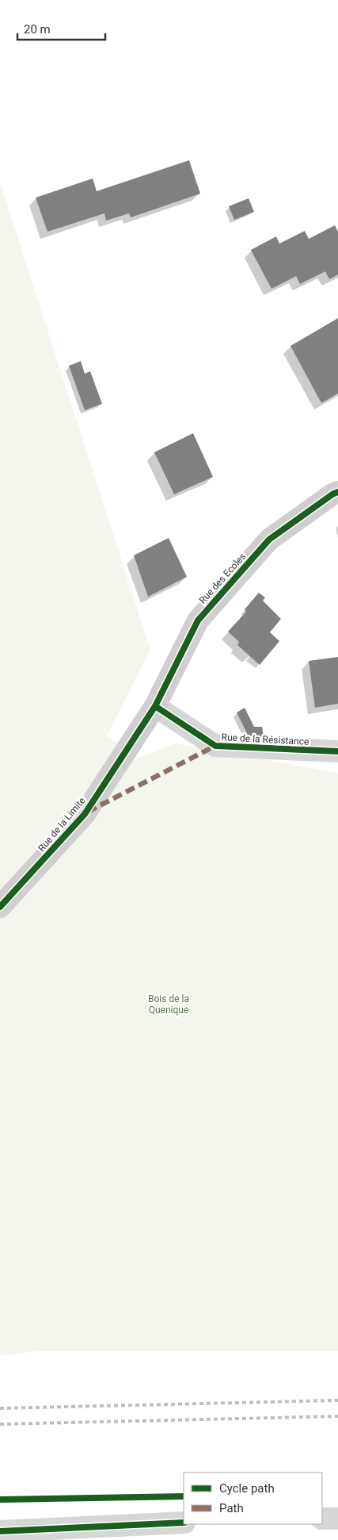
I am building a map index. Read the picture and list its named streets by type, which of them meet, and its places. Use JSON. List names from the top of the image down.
{
  "streets": {
    "street": ["Rue des Ecoles", "Rue de la Résistance", "Rue de la Limite"]
  },
  "crossings": [
    ["Rue des Ecoles", "Rue de la Résistance"],
    ["Rue des Ecoles", "Rue de la Limite"],
    ["Rue de la Résistance", "Rue de la Limite"]
  ],
  "parks": ["Bois de la Quenique"],
  "legend": ["Cycle path", "Path"],
  "scale_bar": "20 m"
}
